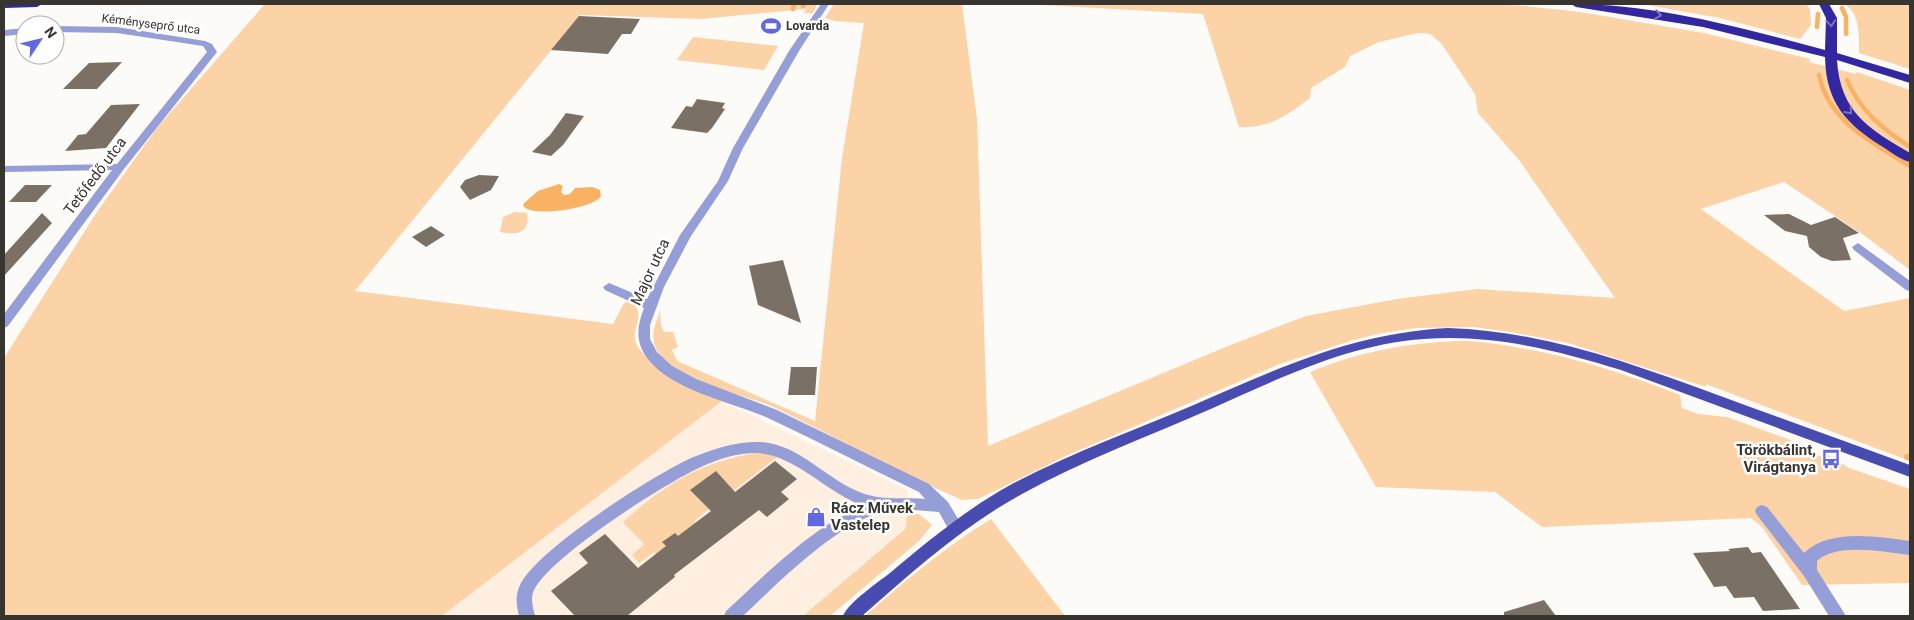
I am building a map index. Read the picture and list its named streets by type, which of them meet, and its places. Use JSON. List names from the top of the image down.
{
  "streets": {
    "street": ["Kéményseprő utca", "Tetőfedő utca", "Major utca"]
  },
  "crossings": [
    ["Kéményseprő utca", "Tetőfedő utca"]
  ],
  "places": {
    "sports": ["Lovarda"],
    "bus stop": ["Törökbálint, Virágtanya"],
    "shop": ["Rácz Művek Vastelep"]
  },
  "north": "top right"
}
